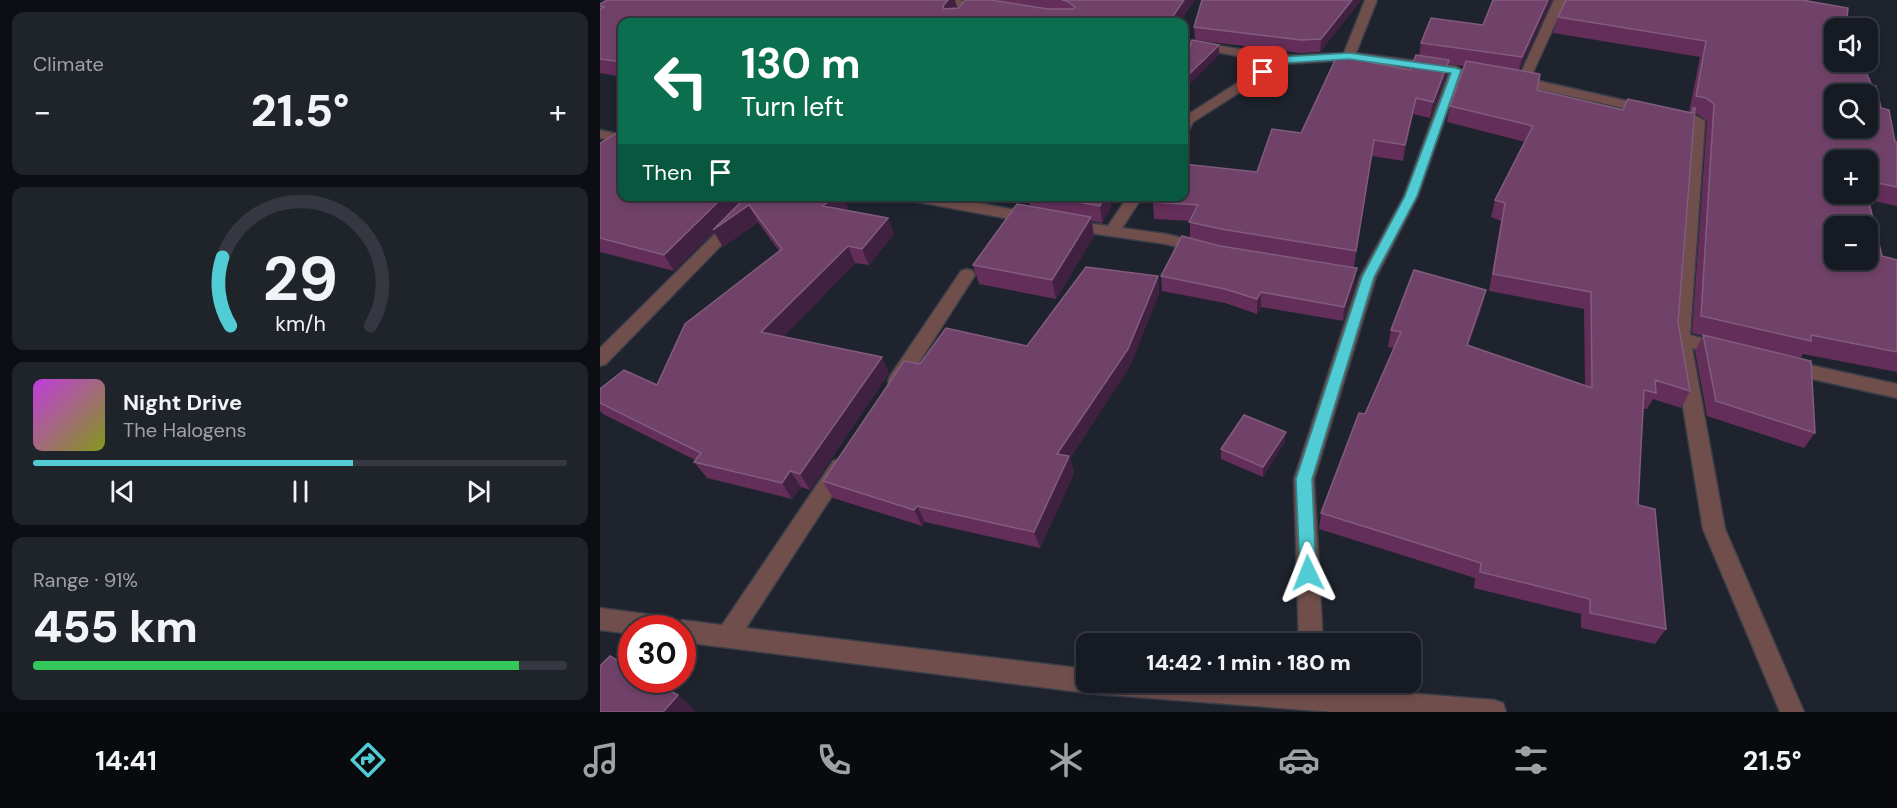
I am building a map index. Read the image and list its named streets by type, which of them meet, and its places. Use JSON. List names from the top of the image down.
{
  "page": {
    "tile": [
      "Climate",
      ["Range · 91%", "455 km"]
    ],
    "map_buttons": ["+", "−"],
    "turn": ["130 m", "Turn left"],
    "heat": ["−", "21.5°", "+"],
    "then": "Then",
    "song": ["Night Drive", "The Halogens"],
    "limit": "30",
    "trip": "14:42 · 1 min · 180 m",
    "tabs": ["14:41", "21.5°"],
    "gauge": ["29", "km/h"]
  }
}
